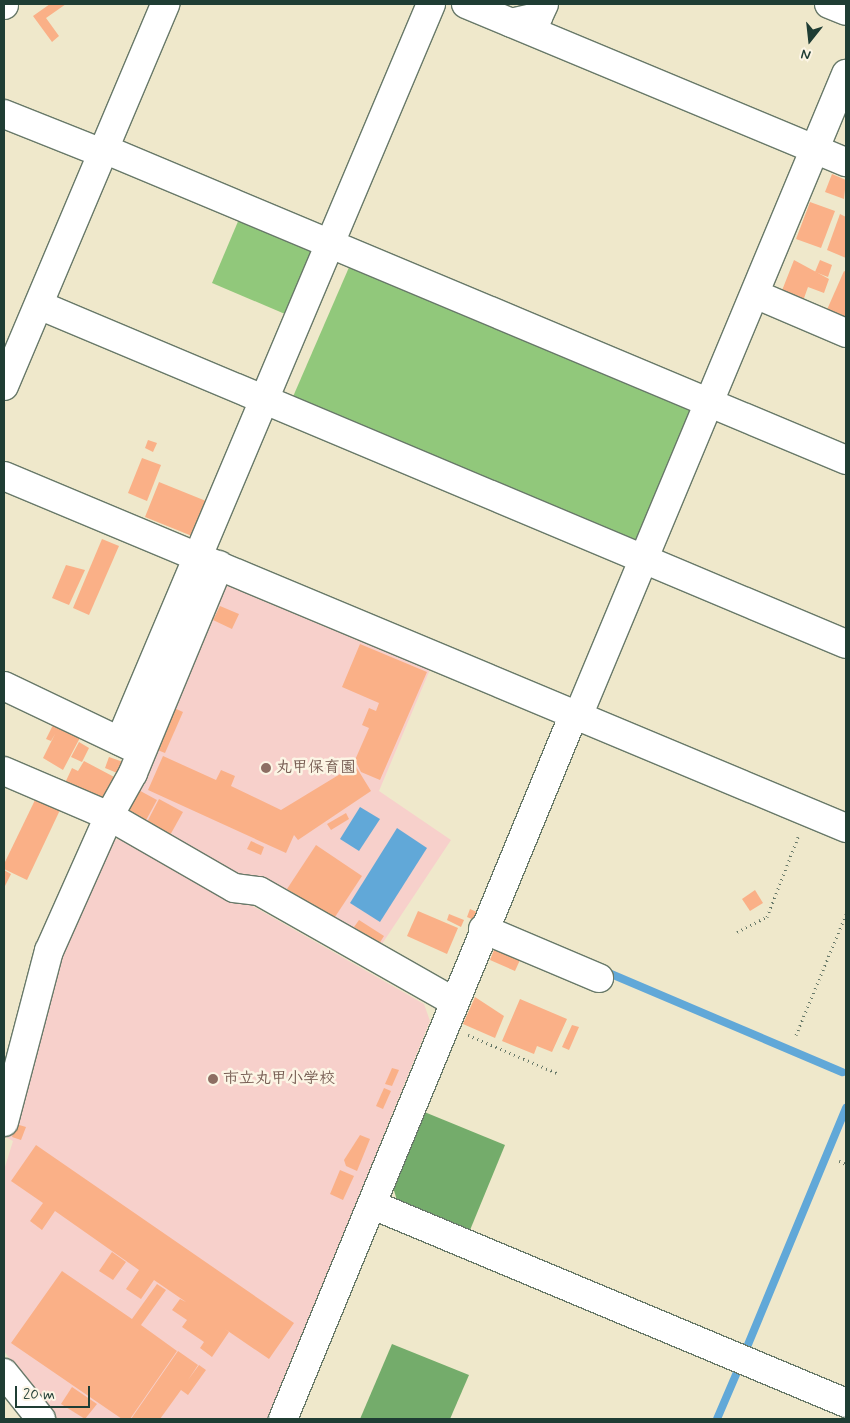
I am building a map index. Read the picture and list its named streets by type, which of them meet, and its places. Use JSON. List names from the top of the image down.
{
  "places": ["丸甲保育園", "市立丸甲小学校"],
  "scale_bar": "20 m",
  "north": "bottom"
}
